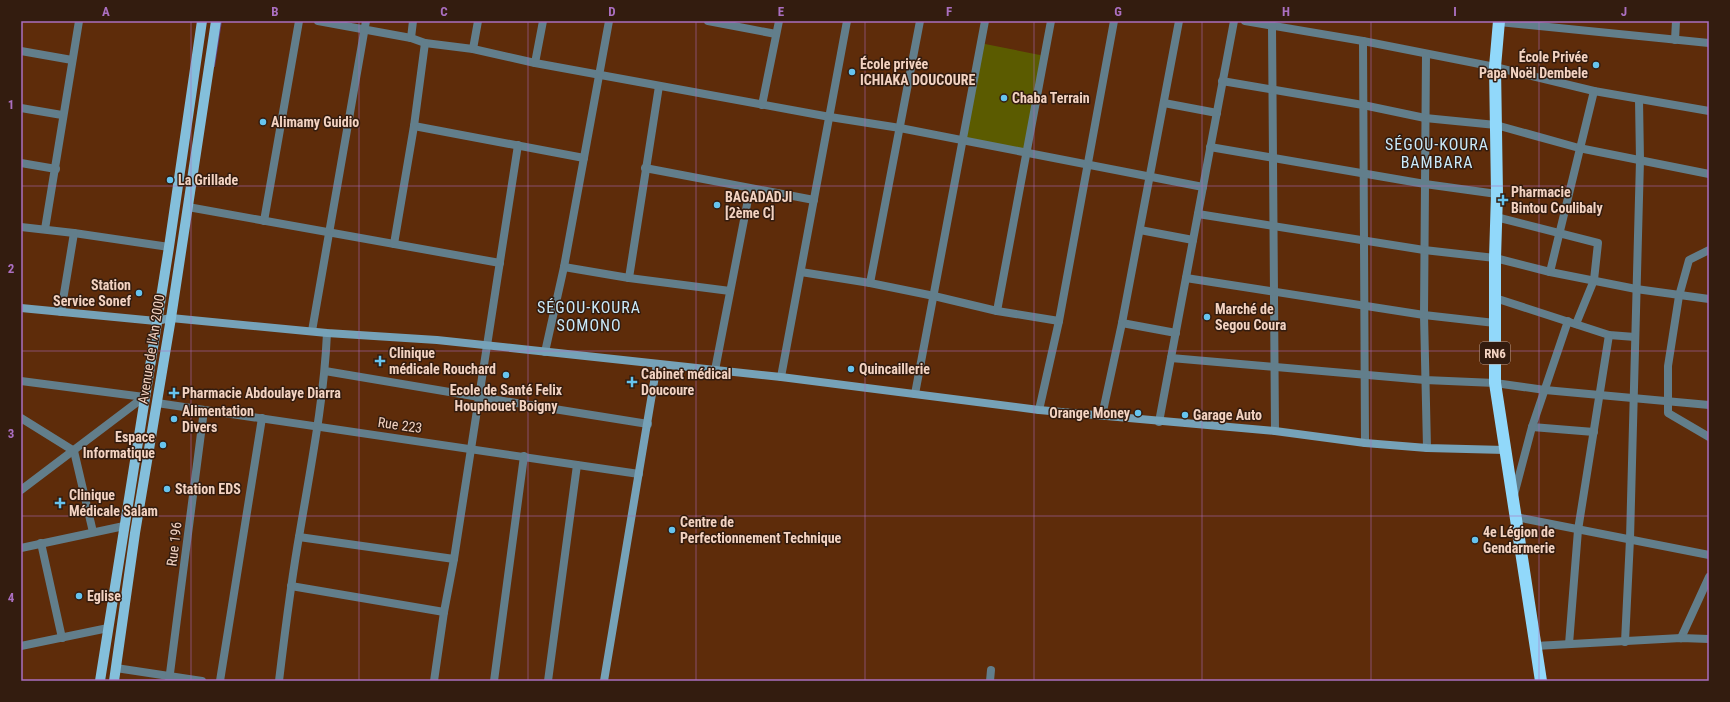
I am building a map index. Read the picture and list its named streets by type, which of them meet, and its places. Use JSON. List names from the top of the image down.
{
  "streets": {
    "highway": ["RN6"],
    "main road": ["Avenue de l'An 2000"],
    "street": ["Rue 223", "Rue 196"]
  },
  "crossings": [
    ["Avenue de l'An 2000", "Rue 223"],
    ["Rue 223", "Rue 196"]
  ],
  "districts": ["SÉGOU-KOURA BAMBARA", "SÉGOU-KOURA SOMONO"],
  "places": {
    "other": [
      "École Privée Papa Noël Dembele",
      "École privée ICHIAKA DOUCOURE",
      "Chaba Terrain",
      "Alimamy Guidio",
      "La Grillade",
      "BAGADADJI [2ème C]",
      "Station Service Sonef",
      "Marché de Segou Coura",
      "Quincaillerie",
      "Ecole de Santé Felix Houphouet Boigny",
      "Orange Money",
      "Garage Auto",
      "Alimentation Divers",
      "Espace Informatique",
      "Station EDS",
      "Centre de Perfectionnement Technique",
      "4e Légion de Gendarmerie",
      "Eglise"
    ],
    "health": [
      "Pharmacie Bintou Coulibaly",
      "Clinique médicale Rouchard",
      "Cabinet médical Doucoure",
      "Pharmacie Abdoulaye Diarra",
      "Clinique Médicale Salam"
    ]
  },
  "grid": {
    "columns": [
      "A",
      "B",
      "C",
      "D",
      "E",
      "F",
      "G",
      "H",
      "I",
      "J"
    ],
    "rows": [
      "1",
      "2",
      "3",
      "4"
    ]
  }
}
